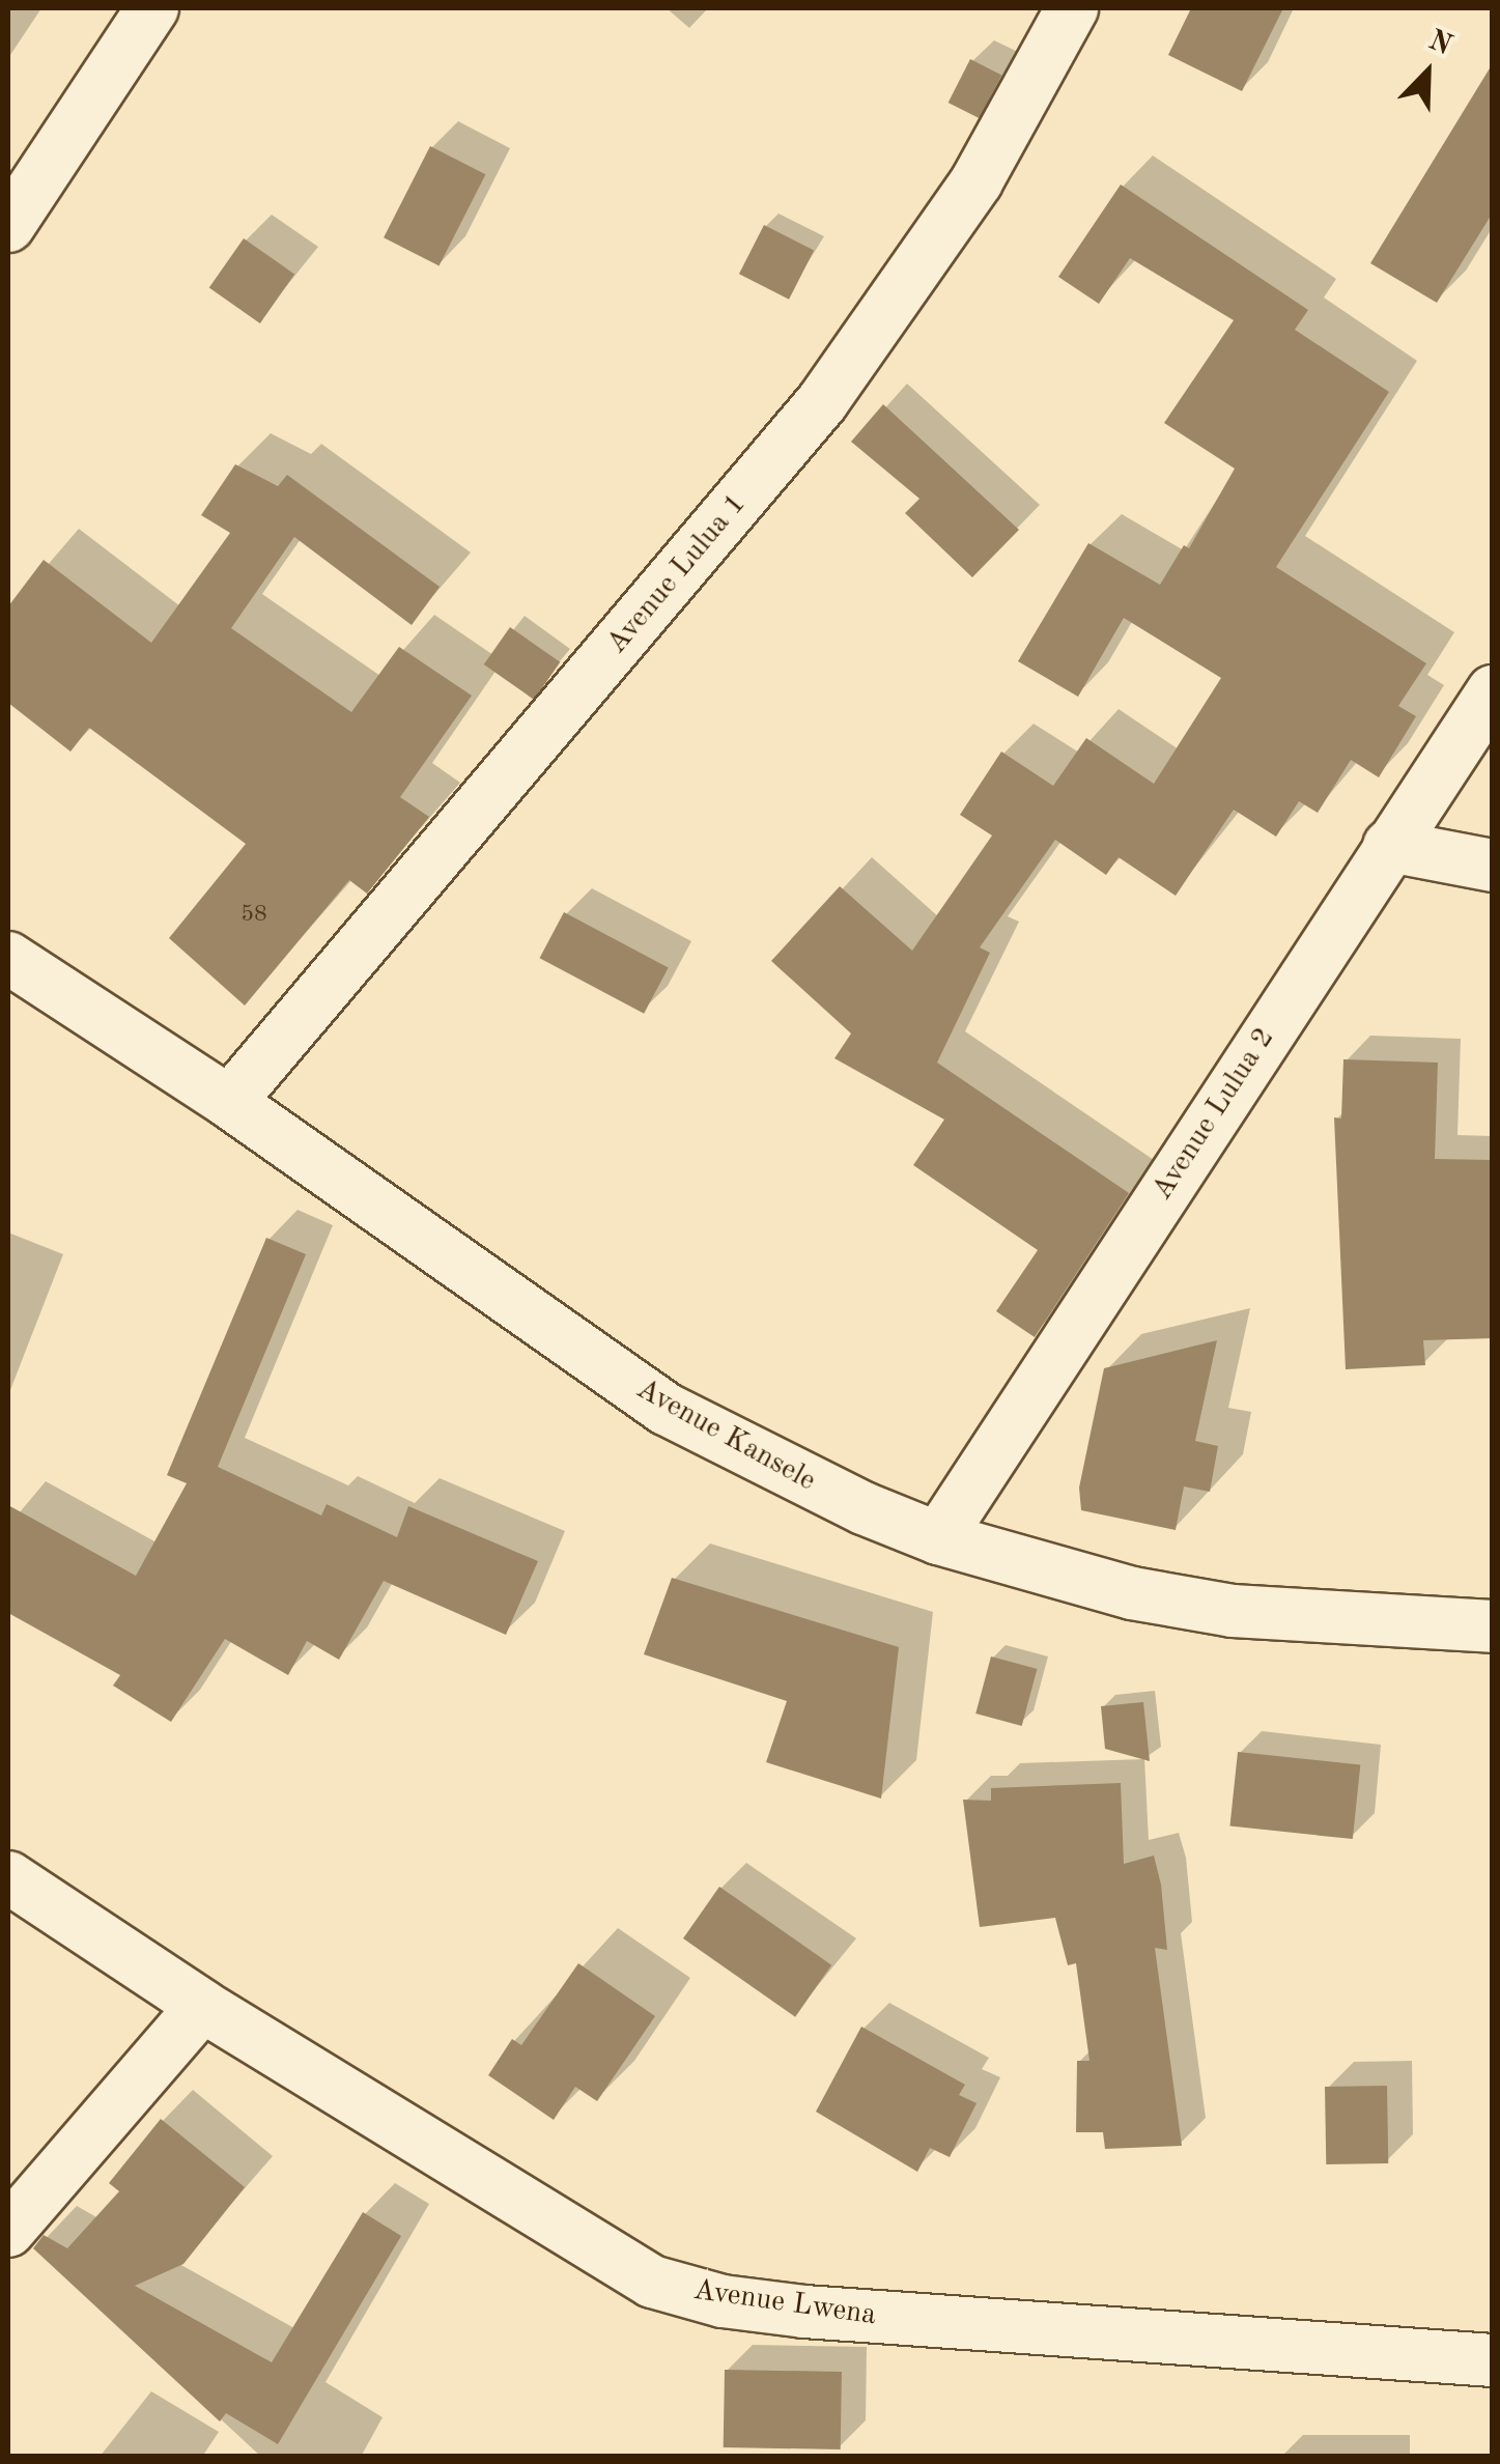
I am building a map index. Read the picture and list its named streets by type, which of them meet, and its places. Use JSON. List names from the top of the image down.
{
  "streets": {
    "street": [
      "Avenue Lulua 1",
      "Avenue Lulua 2",
      "Avenue Kansele",
      "Avenue Lwena"
    ]
  },
  "crossings": [
    ["Avenue Lulua 1", "Avenue Kansele"],
    ["Avenue Lulua 2", "Avenue Kansele"]
  ],
  "house_numbers": ["58"],
  "north": "top right"
}
